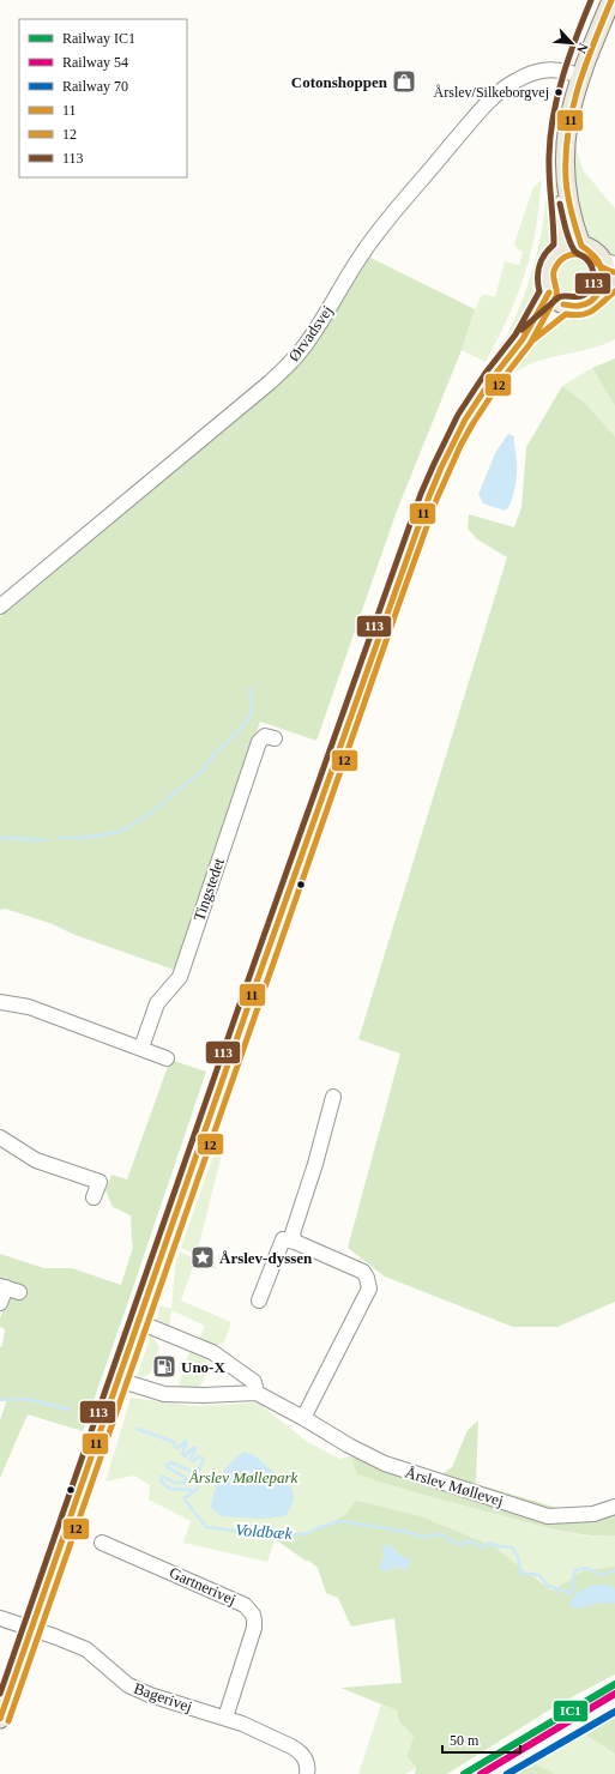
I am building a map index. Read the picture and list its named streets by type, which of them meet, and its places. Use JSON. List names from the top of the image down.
{
  "streets": {
    "street": [
      "Ørvadsvej",
      "Tingstedet",
      "Årslev Møllevej",
      "Gartnerivej",
      "Bagerivej"
    ]
  },
  "crossings": [
    ["Gartnerivej", "Bagerivej"]
  ],
  "water": ["Voldbæk"],
  "parks": ["Årslev Møllepark"],
  "places": {
    "shop": ["Cotonshoppen"],
    "other": ["Årslev/Silkeborgvej"],
    "place": ["Årslev-dyssen"],
    "fuel station": ["Uno-X"]
  },
  "lines": [
    "transit line 11",
    "transit line 113",
    "transit line 12",
    "rail line IC1",
    "rail line 54",
    "rail line 70"
  ],
  "legend": [
    "Railway IC1",
    "Railway 54",
    "Railway 70",
    "11",
    "12",
    "113"
  ],
  "scale_bar": "50 m",
  "north": "bottom right"
}
